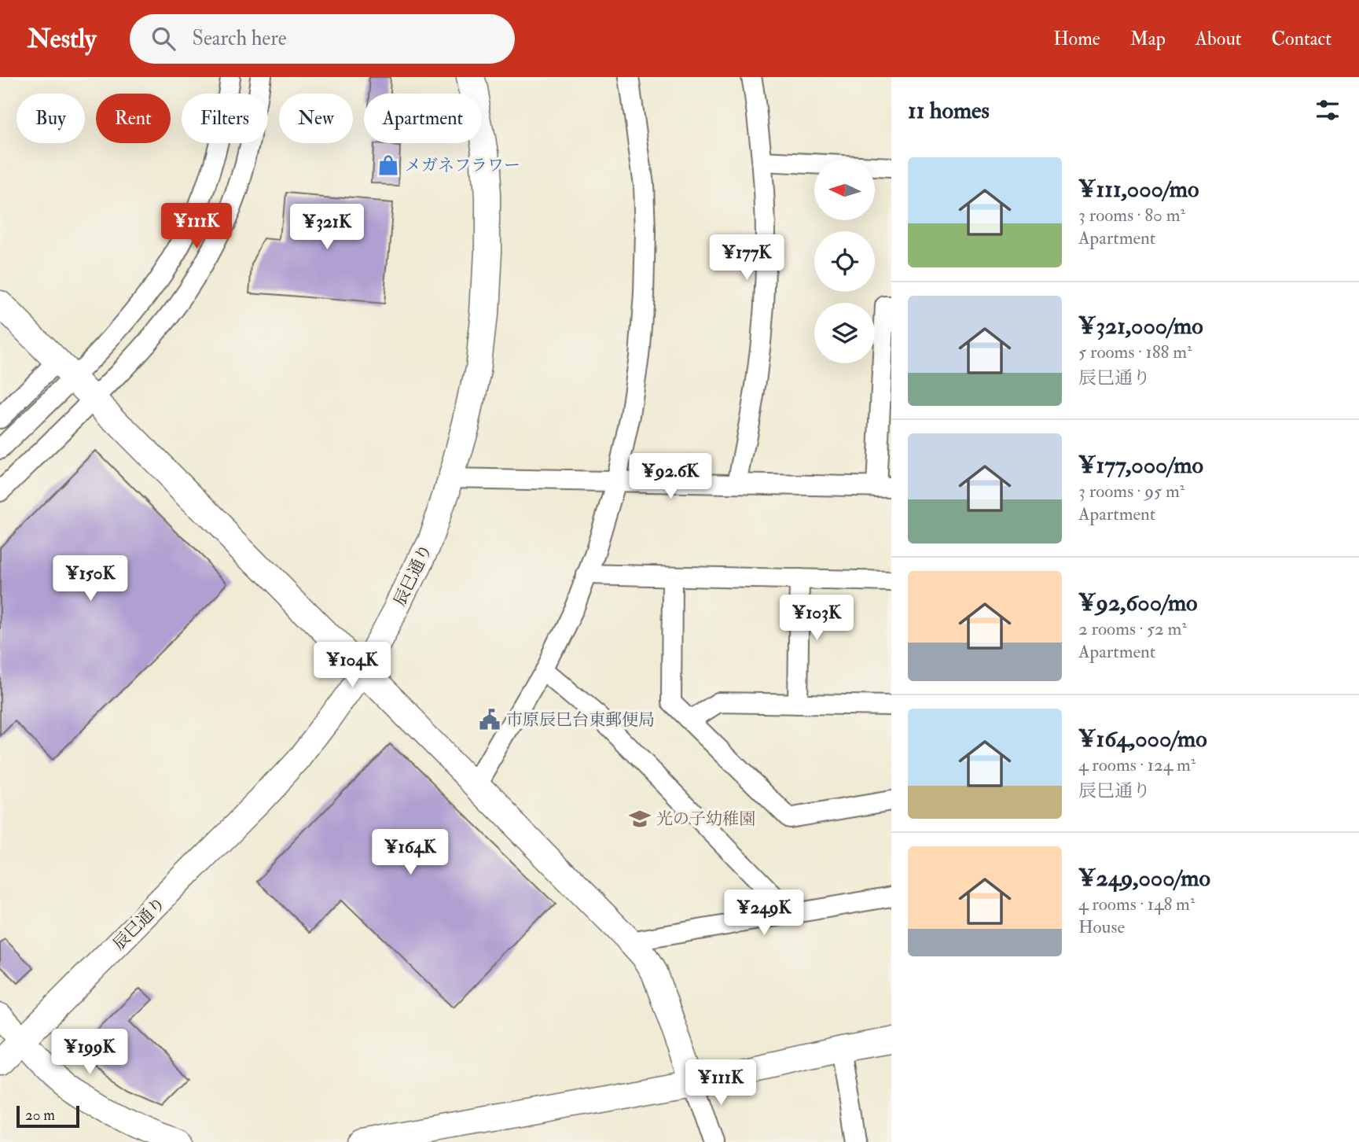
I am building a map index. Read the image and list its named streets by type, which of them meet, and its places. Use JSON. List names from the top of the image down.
{
  "streets": {
    "street": ["辰巳通り"]
  },
  "places": {
    "shop": ["メガネフラワー"],
    "public building": ["市原辰巳台東郵便局"],
    "school or university": ["光の子幼稚園"]
  },
  "scale_bar": "20 m",
  "north": "left",
  "page": {
    "header": "Nestly",
    "search": "Search here",
    "nav": [
      "Home",
      "Map",
      "About",
      "Contact"
    ],
    "heading": "11 homes",
    "chip": [
      "Buy",
      "Rent",
      "Filters",
      "New",
      "Apartment"
    ],
    "list": [
      {
        "name": "¥111,000/mo",
        "note": "3 rooms · 80 m² · Apartment"
      },
      {
        "name": "¥321,000/mo",
        "note": "5 rooms · 188 m² · 辰巳通り"
      },
      {
        "name": "¥177,000/mo",
        "note": "3 rooms · 95 m² · Apartment"
      },
      {
        "name": "¥92,600/mo",
        "note": "2 rooms · 52 m² · Apartment"
      },
      {
        "name": "¥164,000/mo",
        "note": "4 rooms · 124 m² · 辰巳通り"
      },
      {
        "name": "¥249,000/mo",
        "note": "4 rooms · 148 m² · House"
      }
    ],
    "price": [
      "¥111K",
      "¥321K",
      "¥177K",
      "¥92.6K",
      "¥150K",
      "¥103K",
      "¥104K",
      "¥164K",
      "¥249K",
      "¥199K",
      "¥111K"
    ],
    "scale": "20 m"
  }
}
